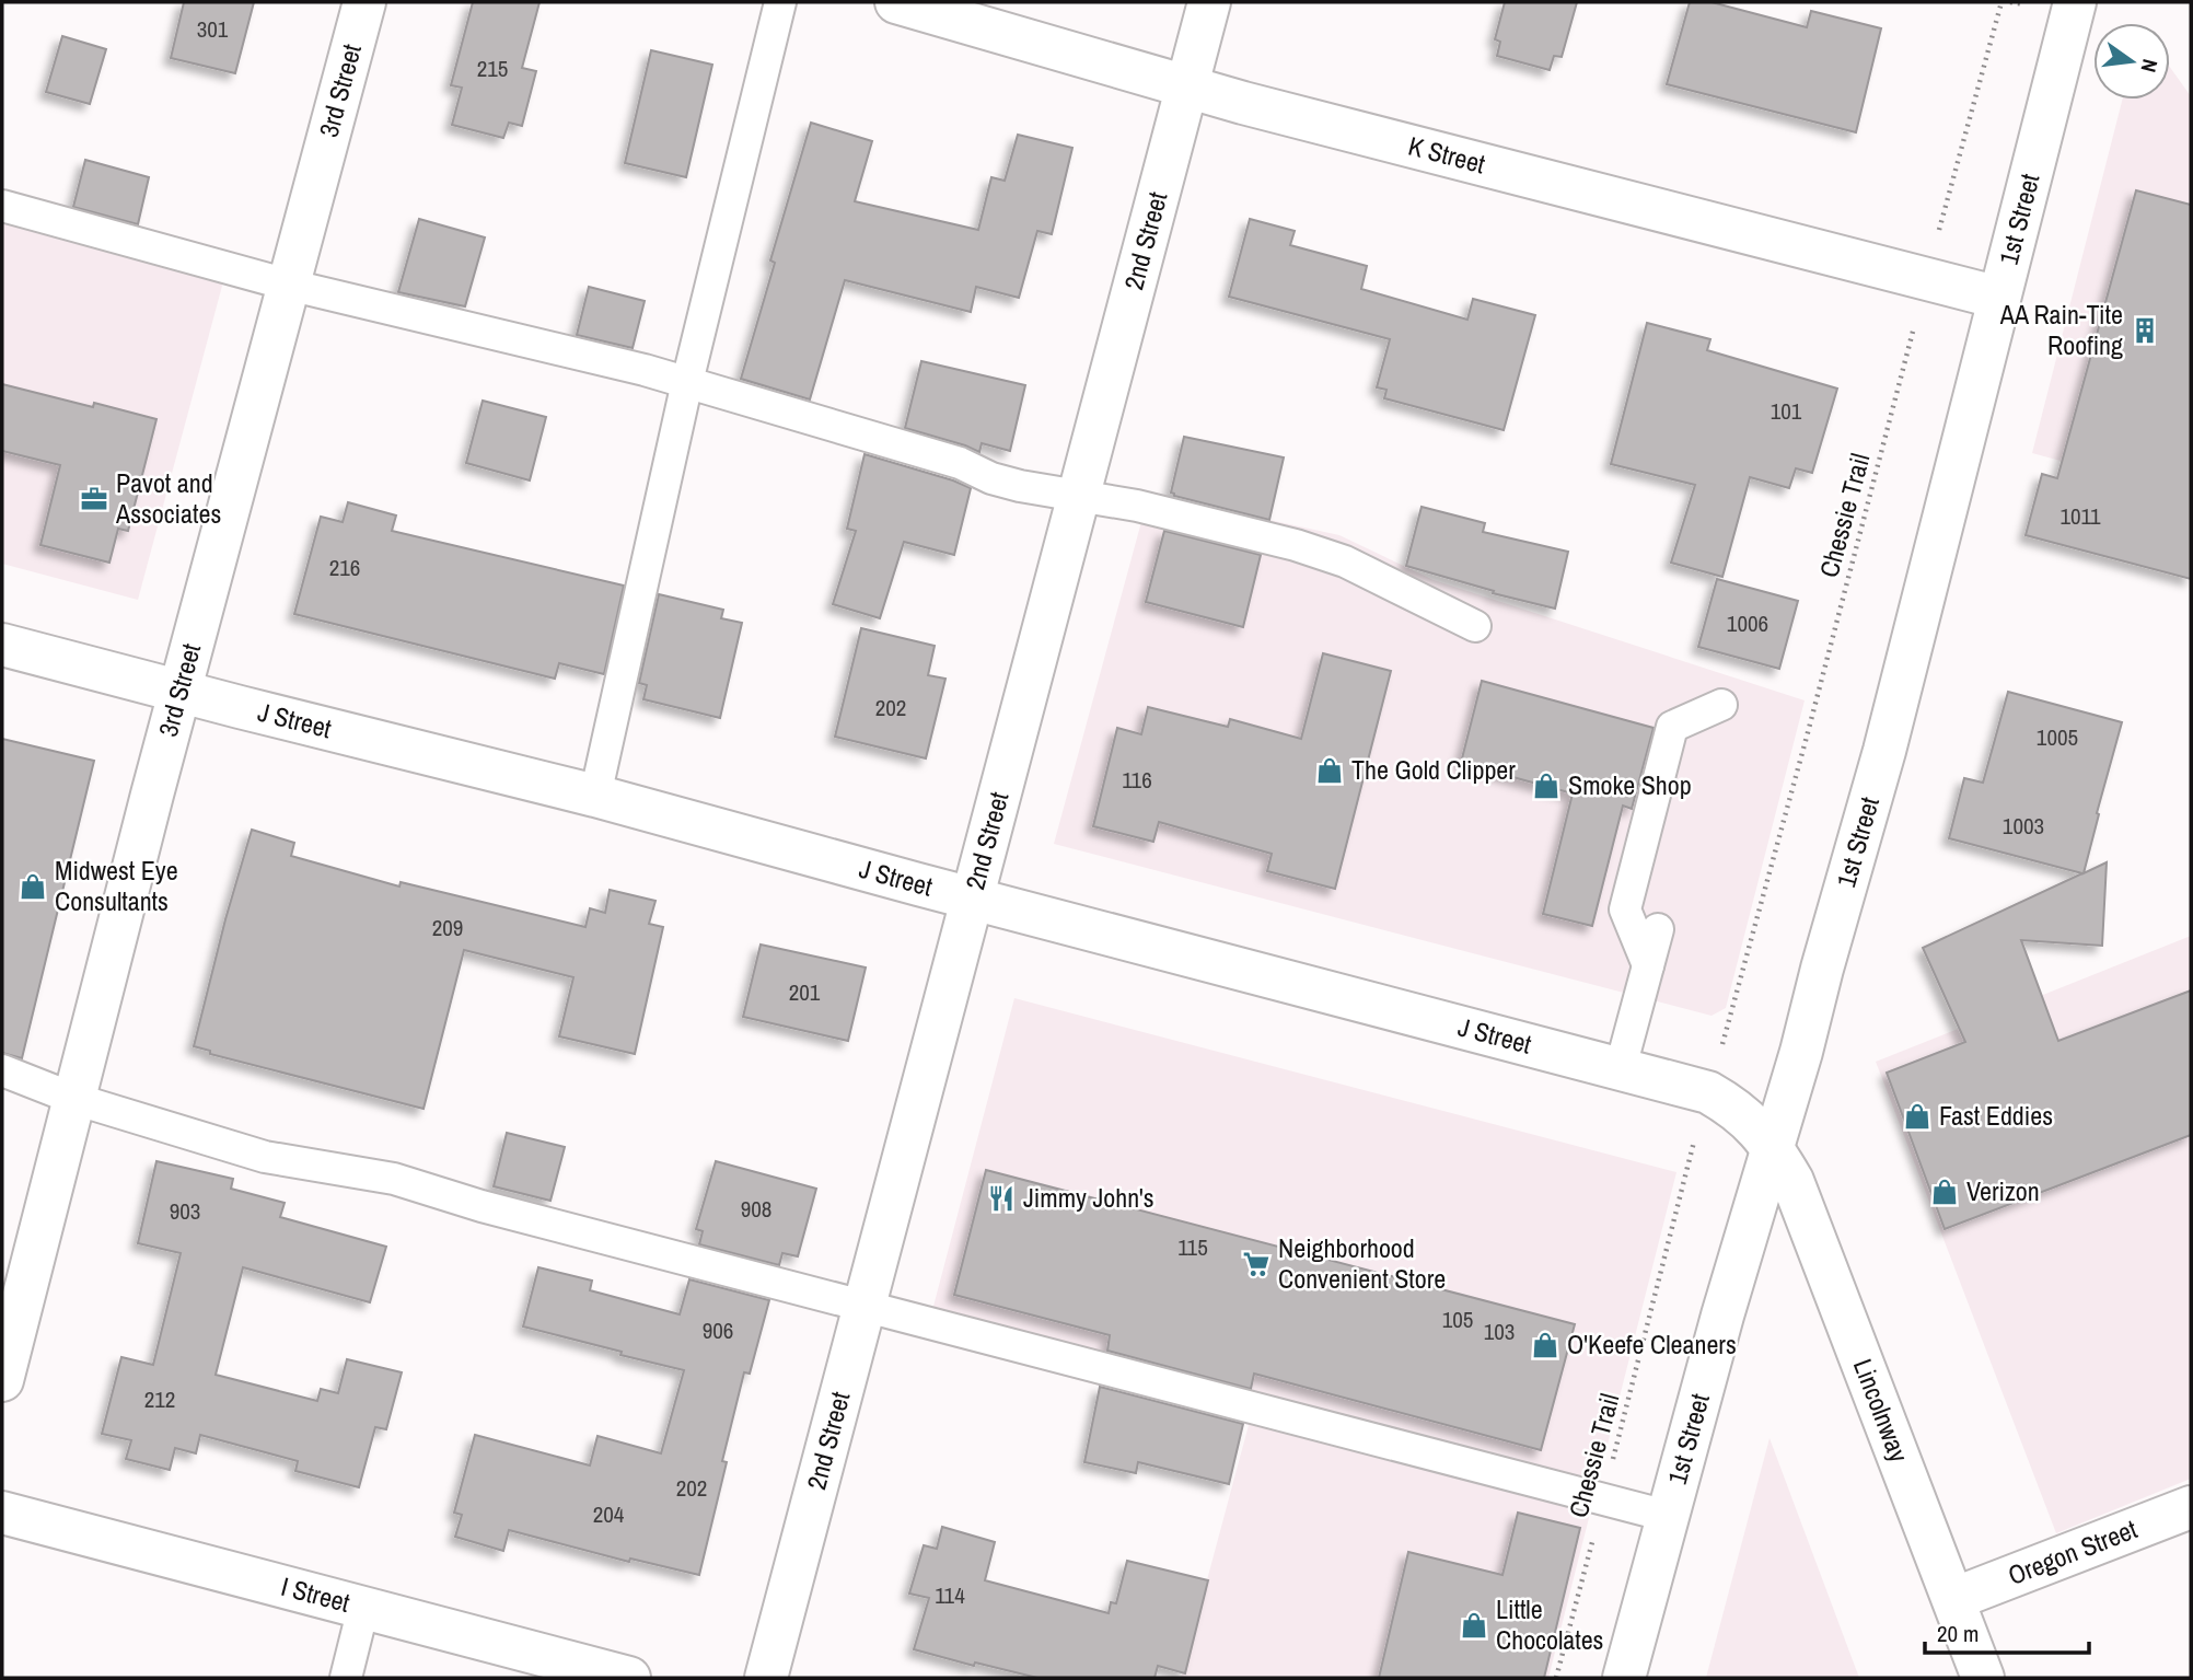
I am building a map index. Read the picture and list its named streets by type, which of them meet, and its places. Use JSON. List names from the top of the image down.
{
  "streets": {
    "street": [
      "3rd Street",
      "K Street",
      "1st Street",
      "2nd Street",
      "J Street",
      "Lincolnway",
      "Oregon Street",
      "I Street"
    ],
    "path": ["Chessie Trail"]
  },
  "crossings": [
    ["3rd Street", "J Street"],
    ["K Street", "1st Street"],
    ["K Street", "2nd Street"],
    ["K Street", "Chessie Trail"],
    ["1st Street", "J Street"],
    ["1st Street", "Lincolnway"],
    ["2nd Street", "J Street"],
    ["J Street", "Lincolnway"],
    ["Lincolnway", "Oregon Street"]
  ],
  "places": {
    "building": ["AA Rain-Tite Roofing"],
    "office": ["Pavot and Associates"],
    "shop": [
      "The Gold Clipper",
      "Smoke Shop",
      "Midwest Eye Consultants",
      "Fast Eddies",
      "Verizon",
      "O'Keefe Cleaners",
      "Little Chocolates"
    ],
    "restaurant": ["Jimmy John's"],
    "supermarket": ["Neighborhood Convenient Store"]
  },
  "house_numbers": [
    "301",
    "215",
    "101",
    "1011",
    "216",
    "1006",
    "202",
    "1005",
    "116",
    "1003",
    "209",
    "201",
    "908",
    "903",
    "115",
    "105",
    "906",
    "103",
    "212",
    "202",
    "204",
    "114"
  ],
  "scale_bar": "20 m",
  "north": "right"
}
